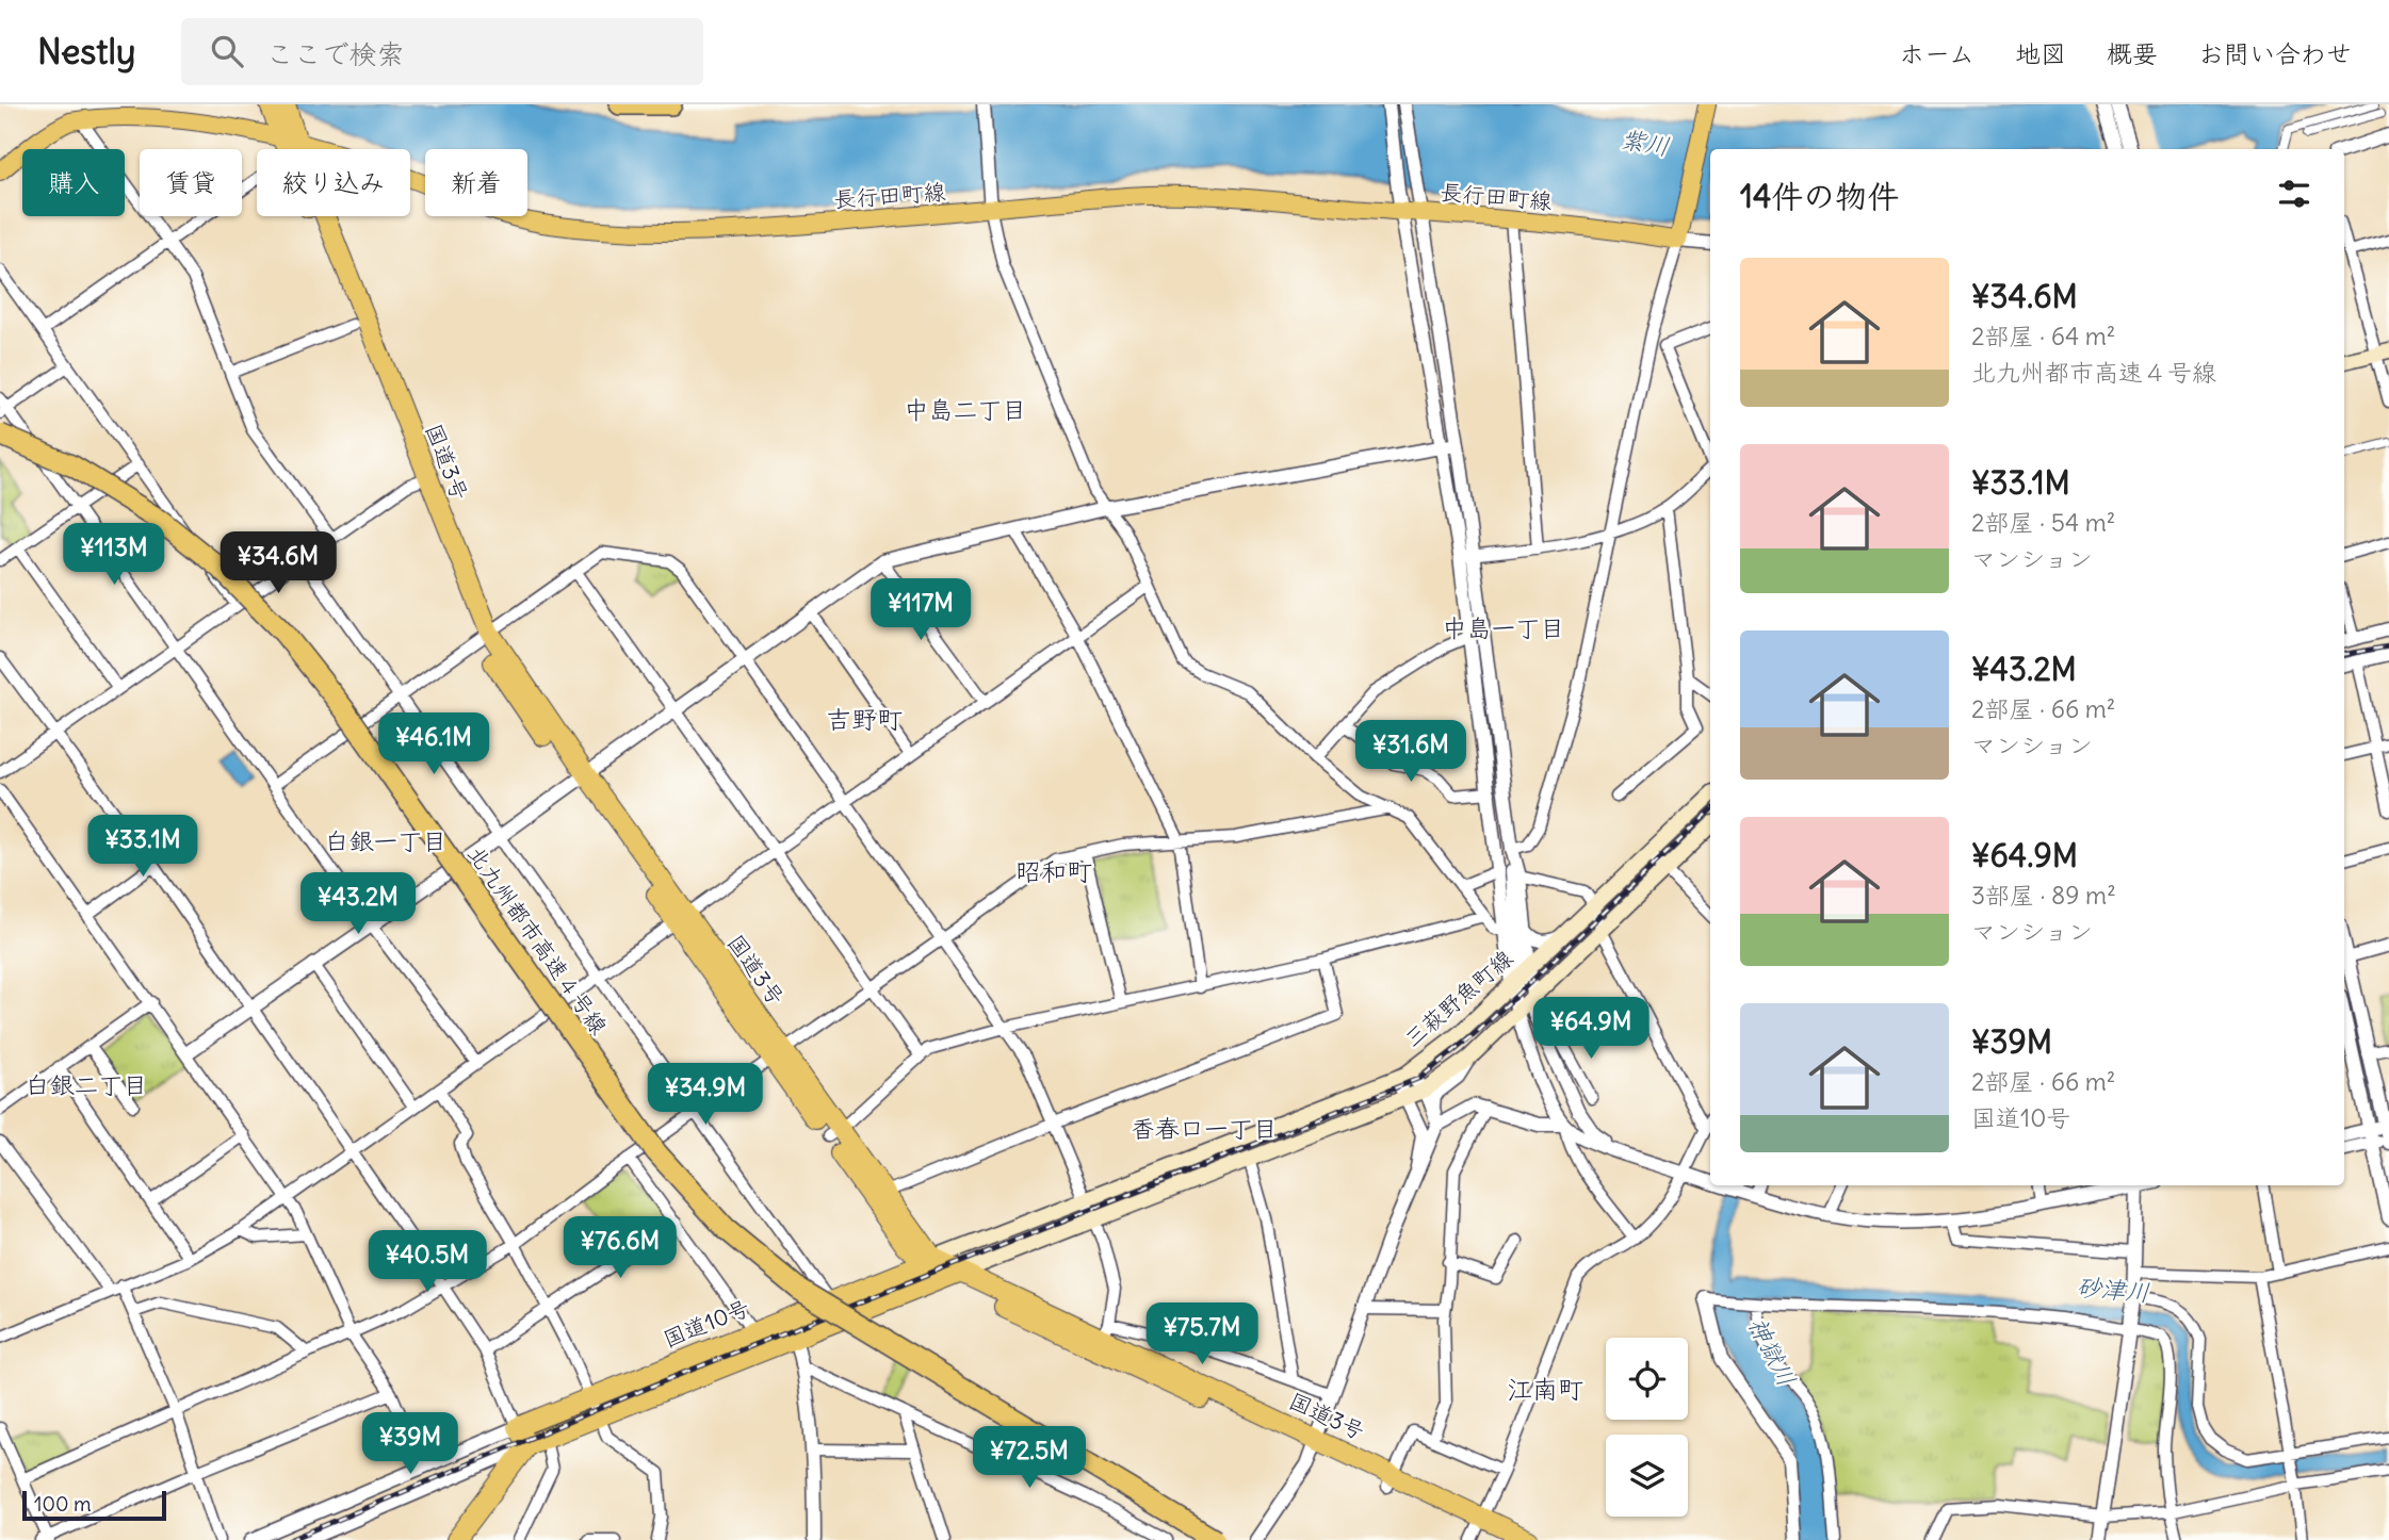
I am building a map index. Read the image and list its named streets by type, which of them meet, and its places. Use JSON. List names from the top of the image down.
{
  "streets": {
    "highway": ["国道3号", "北九州都市高速４号線", "国道10号"],
    "main road": ["長行田町線", "三萩野魚町線"]
  },
  "crossings": [
    ["長行田町線", "国道3号"],
    ["国道3号", "三萩野魚町線"],
    ["国道3号", "国道10号"],
    ["三萩野魚町線", "国道10号"]
  ],
  "districts": [
    "中島二丁目",
    "中島一丁目",
    "吉野町",
    "白銀一丁目",
    "昭和町",
    "白銀二丁目",
    "香春口一丁目",
    "江南町"
  ],
  "water": ["紫川", "砂津川", "神獄川"],
  "scale_bar": "100 m",
  "page": {
    "header": "Nestly",
    "search": "ここで検索",
    "nav": [
      "ホーム",
      "地図",
      "概要",
      "お問い合わせ"
    ],
    "chip": [
      "購入",
      "賃貸",
      "絞り込み",
      "新着"
    ],
    "heading": "14件の物件",
    "list": [
      {
        "name": "¥34.6M",
        "note": "2部屋 · 64 m² · 北九州都市高速４号線"
      },
      {
        "name": "¥33.1M",
        "note": "2部屋 · 54 m² · マンション"
      },
      {
        "name": "¥43.2M",
        "note": "2部屋 · 66 m² · マンション"
      },
      {
        "name": "¥64.9M",
        "note": "3部屋 · 89 m² · マンション"
      },
      {
        "name": "¥39M",
        "note": "2部屋 · 66 m² · 国道10号"
      }
    ],
    "price": [
      "¥113M",
      "¥34.6M",
      "¥117M",
      "¥46.1M",
      "¥31.6M",
      "¥33.1M",
      "¥43.2M",
      "¥64.9M",
      "¥34.9M",
      "¥76.6M",
      "¥40.5M",
      "¥75.7M",
      "¥39M",
      "¥72.5M"
    ],
    "scale": "100 m"
  }
}
